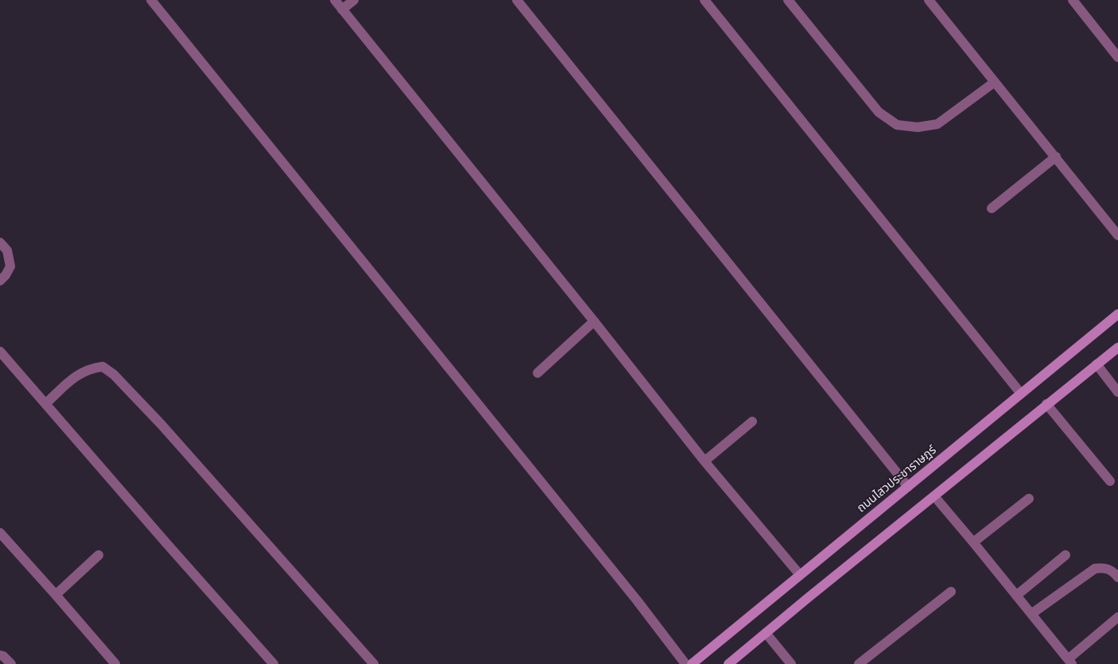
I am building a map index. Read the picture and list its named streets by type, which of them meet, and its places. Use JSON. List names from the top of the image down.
{
  "streets": {
    "main road": ["ถนนไสวประชาราษฎร์"]
  }
}
